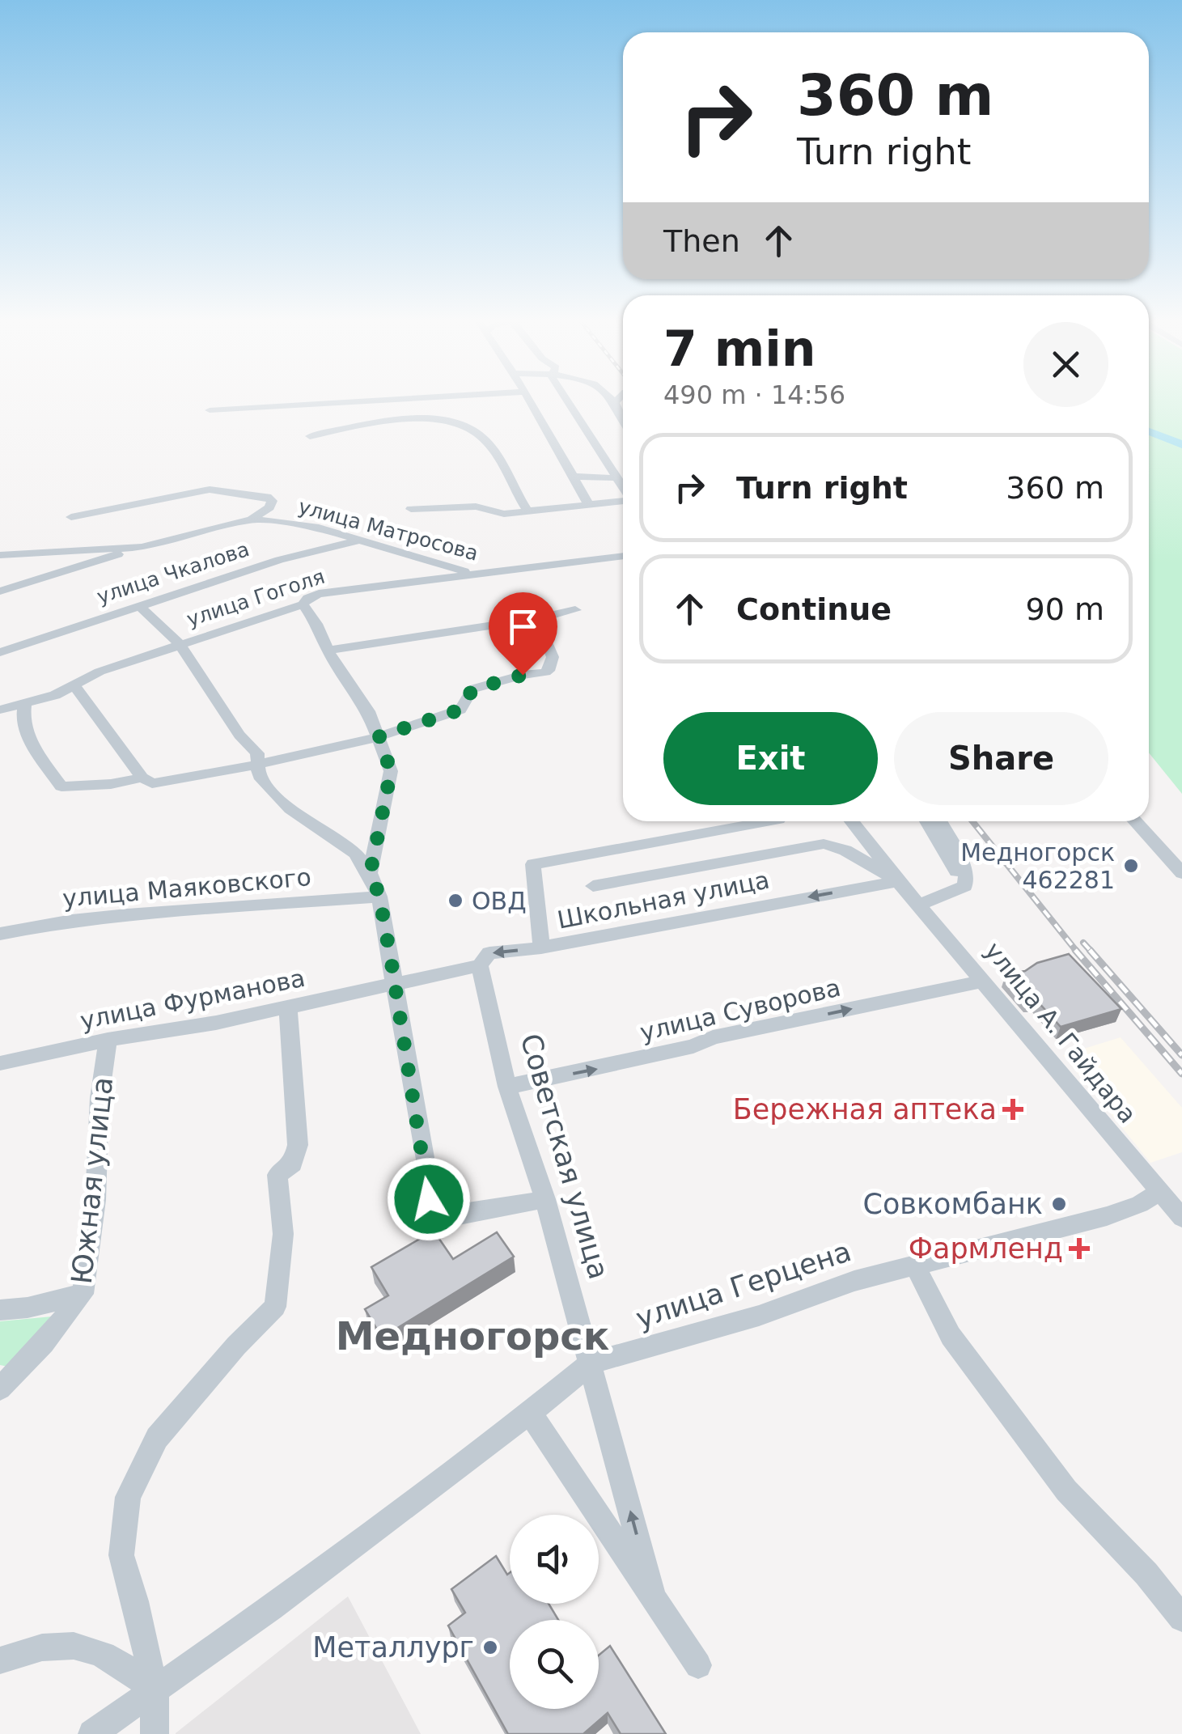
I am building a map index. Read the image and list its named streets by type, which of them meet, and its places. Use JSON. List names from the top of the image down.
{
  "streets": {
    "street": [
      "улица Матросова",
      "улица Чкалова",
      "улица Гоголя",
      "улица Маяковского",
      "Школьная улица",
      "улица Фурманова",
      "улица Суворова",
      "улица А. Гайдара",
      "Советская улица",
      "Южная улица",
      "улица Герцена"
    ]
  },
  "crossings": [
    ["улица Матросова", "улица Чкалова"],
    ["улица Матросова", "улица Гоголя"],
    ["Школьная улица", "улица Фурманова"],
    ["Школьная улица", "улица А. Гайдара"],
    ["Школьная улица", "Советская улица"],
    ["улица Фурманова", "Южная улица"],
    ["улица Суворова", "улица А. Гайдара"],
    ["улица Суворова", "Советская улица"],
    ["улица А. Гайдара", "улица Герцена"],
    ["Советская улица", "улица Герцена"]
  ],
  "one_way": ["улица Суворова"],
  "districts": ["Медногорск"],
  "places": {
    "other": [
      "Медногорск 462281",
      "ОВД",
      "Совкомбанк",
      "Металлург"
    ],
    "health": ["Бережная аптека", "Фармленд"]
  },
  "page": {
    "turn": ["360 m", "Turn right"],
    "then": "Then",
    "heading": ["7 min", "490 m · 14:56"],
    "list": [
      {
        "name": "Turn right",
        "value": "360 m"
      },
      {
        "name": "Continue",
        "value": "90 m"
      }
    ],
    "buttons": ["Exit", "Share"]
  }
}
